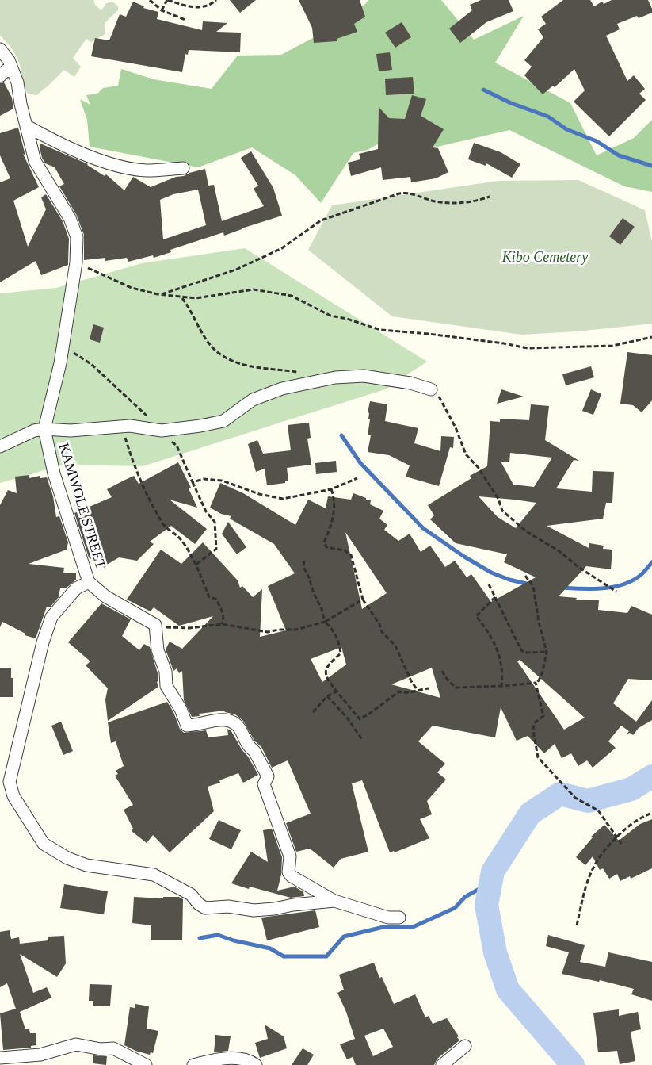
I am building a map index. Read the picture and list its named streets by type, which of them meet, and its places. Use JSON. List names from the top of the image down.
{
  "streets": {
    "street": ["KAMWOLE STREET"]
  },
  "parks": ["Kibo Cemetery"]
}
